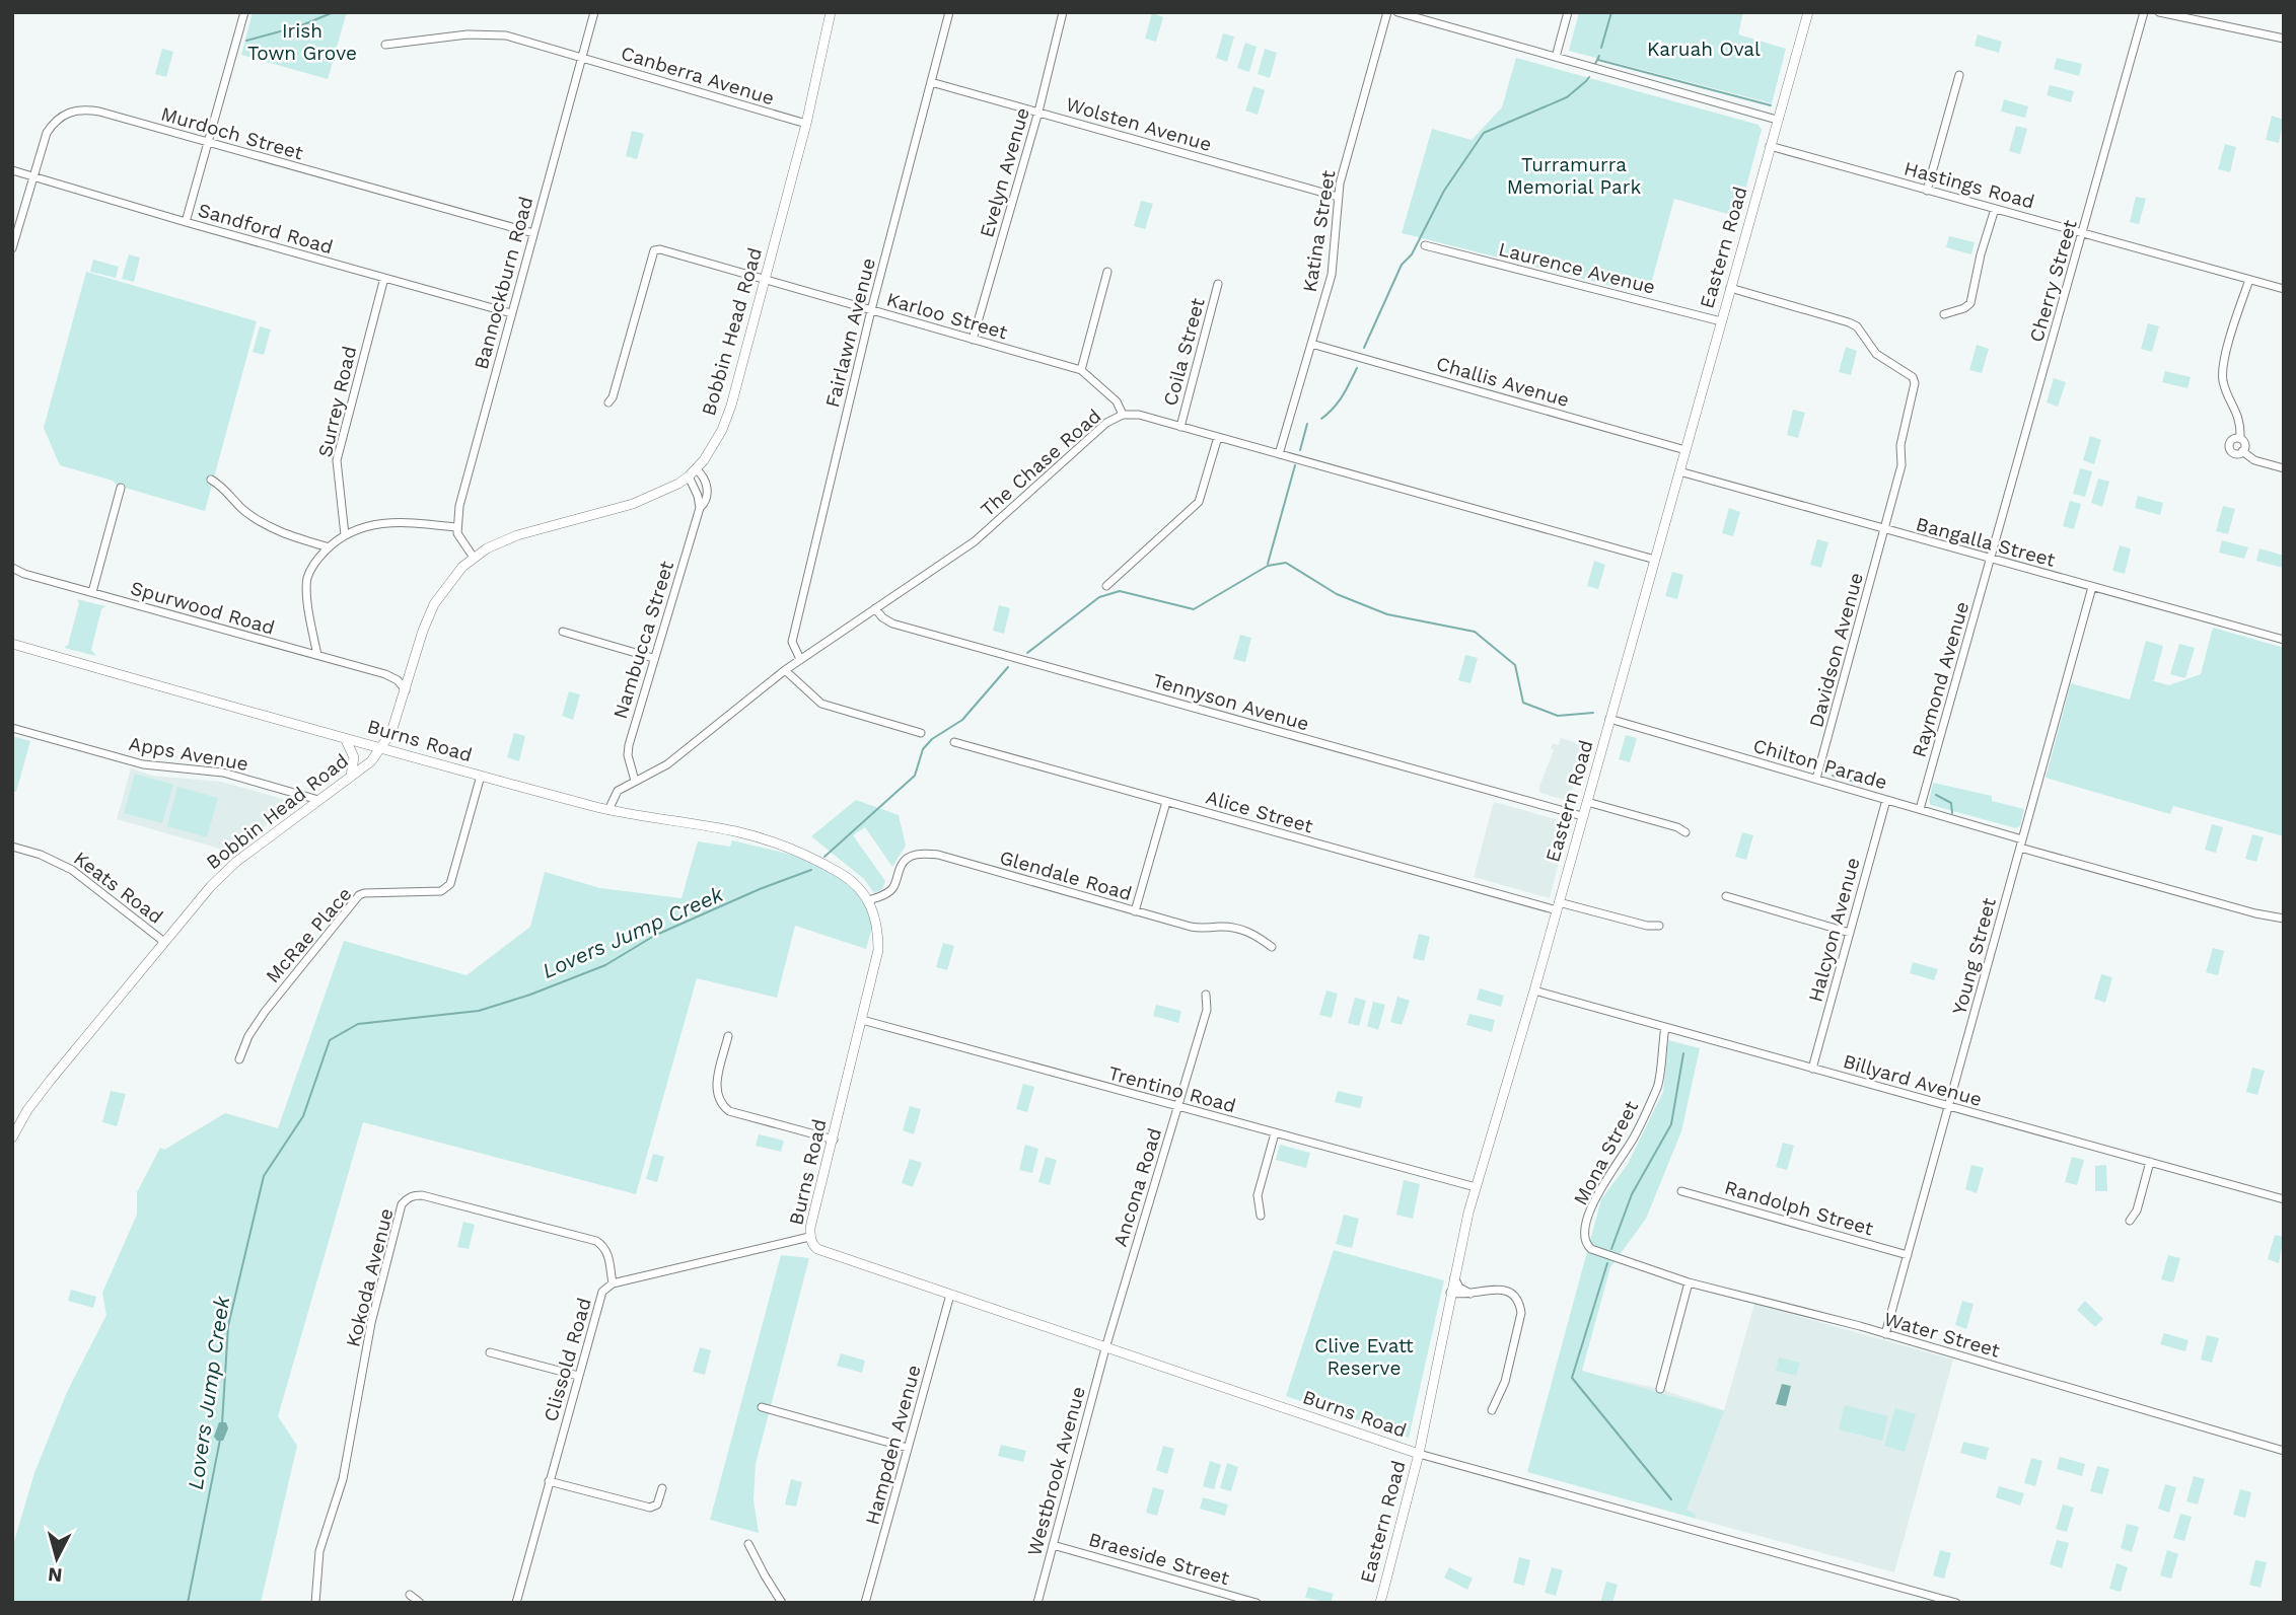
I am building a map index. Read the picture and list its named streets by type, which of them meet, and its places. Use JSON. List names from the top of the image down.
{
  "streets": {
    "main road": ["Eastern Road", "Bobbin Head Road", "Burns Road"],
    "street": [
      "Canberra Avenue",
      "Wolsten Avenue",
      "Murdoch Street",
      "Evelyn Avenue",
      "Hastings Road",
      "Sandford Road",
      "Katina Street",
      "Laurence Avenue",
      "Cherry Street",
      "Bannockburn Road",
      "Karloo Street",
      "Fairlawn Avenue",
      "Coila Street",
      "Challis Avenue",
      "Surrey Road",
      "The Chase Road",
      "Bangalla Street",
      "Spurwood Road",
      "Nambucca Street",
      "Davidson Avenue",
      "Raymond Avenue",
      "Tennyson Avenue",
      "Apps Avenue",
      "Chilton Parade",
      "Alice Street",
      "Glendale Road",
      "Keats Road",
      "Halcyon Avenue",
      "McRae Place",
      "Young Street",
      "Billyard Avenue",
      "Trentino Road",
      "Mona Street",
      "Ancona Road",
      "Randolph Street",
      "Kokoda Avenue",
      "Water Street",
      "Clissold Road",
      "Hampden Avenue",
      "Westbrook Avenue",
      "Braeside Street"
    ]
  },
  "crossings": [
    ["Canberra Avenue", "Bannockburn Road"],
    ["Canberra Avenue", "Bobbin Head Road"],
    ["Wolsten Avenue", "Evelyn Avenue"],
    ["Wolsten Avenue", "Katina Street"],
    ["Wolsten Avenue", "Fairlawn Avenue"],
    ["Murdoch Street", "Sandford Road"],
    ["Murdoch Street", "Bannockburn Road"],
    ["Evelyn Avenue", "Karloo Street"],
    ["Hastings Road", "Eastern Road"],
    ["Hastings Road", "Cherry Street"],
    ["Sandford Road", "Bannockburn Road"],
    ["Sandford Road", "Surrey Road"],
    ["Katina Street", "Challis Avenue"],
    ["Katina Street", "The Chase Road"],
    ["Eastern Road", "Laurence Avenue"],
    ["Eastern Road", "Challis Avenue"],
    ["Eastern Road", "The Chase Road"],
    ["Eastern Road", "Bangalla Street"],
    ["Eastern Road", "Davidson Avenue"],
    ["Eastern Road", "Tennyson Avenue"],
    ["Eastern Road", "Burns Road"],
    ["Eastern Road", "Chilton Parade"],
    ["Eastern Road", "Alice Street"],
    ["Eastern Road", "Billyard Avenue"],
    ["Eastern Road", "Trentino Road"],
    ["Cherry Street", "Bangalla Street"],
    ["Cherry Street", "Raymond Avenue"],
    ["Karloo Street", "Bobbin Head Road"],
    ["Karloo Street", "Fairlawn Avenue"],
    ["Bobbin Head Road", "Spurwood Road"],
    ["Bobbin Head Road", "Nambucca Street"],
    ["Bobbin Head Road", "Burns Road"],
    ["Bobbin Head Road", "Apps Avenue"],
    ["Bobbin Head Road", "Keats Road"],
    ["Fairlawn Avenue", "The Chase Road"],
    ["Coila Street", "The Chase Road"],
    ["The Chase Road", "Nambucca Street"],
    ["The Chase Road", "Tennyson Avenue"],
    ["The Chase Road", "Burns Road"],
    ["Bangalla Street", "Davidson Avenue"],
    ["Bangalla Street", "Raymond Avenue"],
    ["Bangalla Street", "Young Street"],
    ["Davidson Avenue", "Chilton Parade"],
    ["Raymond Avenue", "Chilton Parade"],
    ["Burns Road", "Glendale Road"],
    ["Burns Road", "McRae Place"],
    ["Burns Road", "Trentino Road"],
    ["Burns Road", "Ancona Road"],
    ["Burns Road", "Clissold Road"],
    ["Burns Road", "Hampden Avenue"],
    ["Burns Road", "Westbrook Avenue"],
    ["Chilton Parade", "Halcyon Avenue"],
    ["Chilton Parade", "Young Street"],
    ["Halcyon Avenue", "Billyard Avenue"],
    ["Young Street", "Billyard Avenue"],
    ["Young Street", "Randolph Street"],
    ["Young Street", "Water Street"],
    ["Billyard Avenue", "Mona Street"],
    ["Trentino Road", "Ancona Road"],
    ["Mona Street", "Water Street"],
    ["Ancona Road", "Westbrook Avenue"],
    ["Kokoda Avenue", "Clissold Road"],
    ["Westbrook Avenue", "Braeside Street"]
  ],
  "water": ["Lovers Jump Creek"],
  "parks": [
    "Irish Town Grove",
    "Karuah Oval",
    "Turramurra Memorial Park",
    "Clive Evatt Reserve"
  ],
  "north": "bottom"
}
